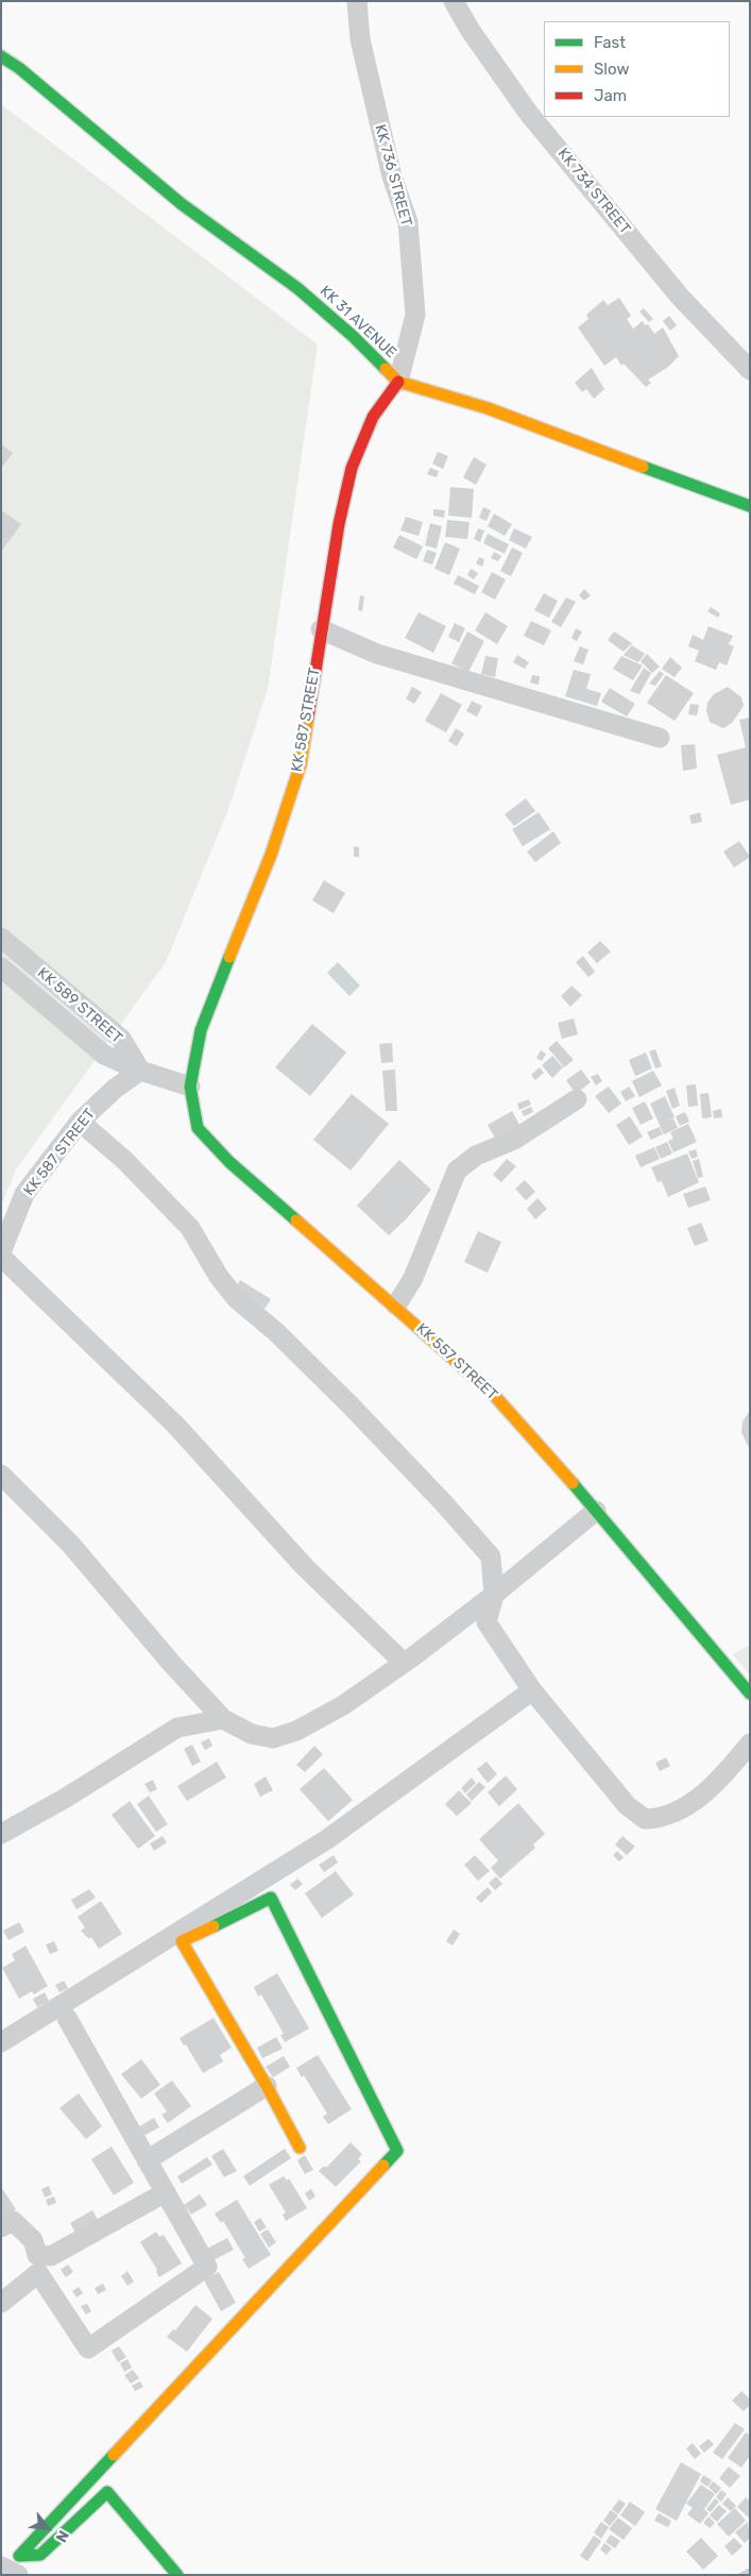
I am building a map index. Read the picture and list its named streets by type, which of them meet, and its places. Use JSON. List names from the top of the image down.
{
  "streets": {
    "street": [
      "KK 736 STREET",
      "KK 734 STREET",
      "KK 31 AVENUE",
      "KK 587 STREET",
      "KK 589 STREET",
      "KK 557 STREET"
    ]
  },
  "crossings": [
    ["KK 736 STREET", "KK 31 AVENUE"],
    ["KK 736 STREET", "KK 587 STREET"],
    ["KK 31 AVENUE", "KK 587 STREET"],
    ["KK 587 STREET", "KK 589 STREET"],
    ["KK 587 STREET", "KK 557 STREET"]
  ],
  "legend": ["Fast", "Slow", "Jam"],
  "north": "bottom right"
}
